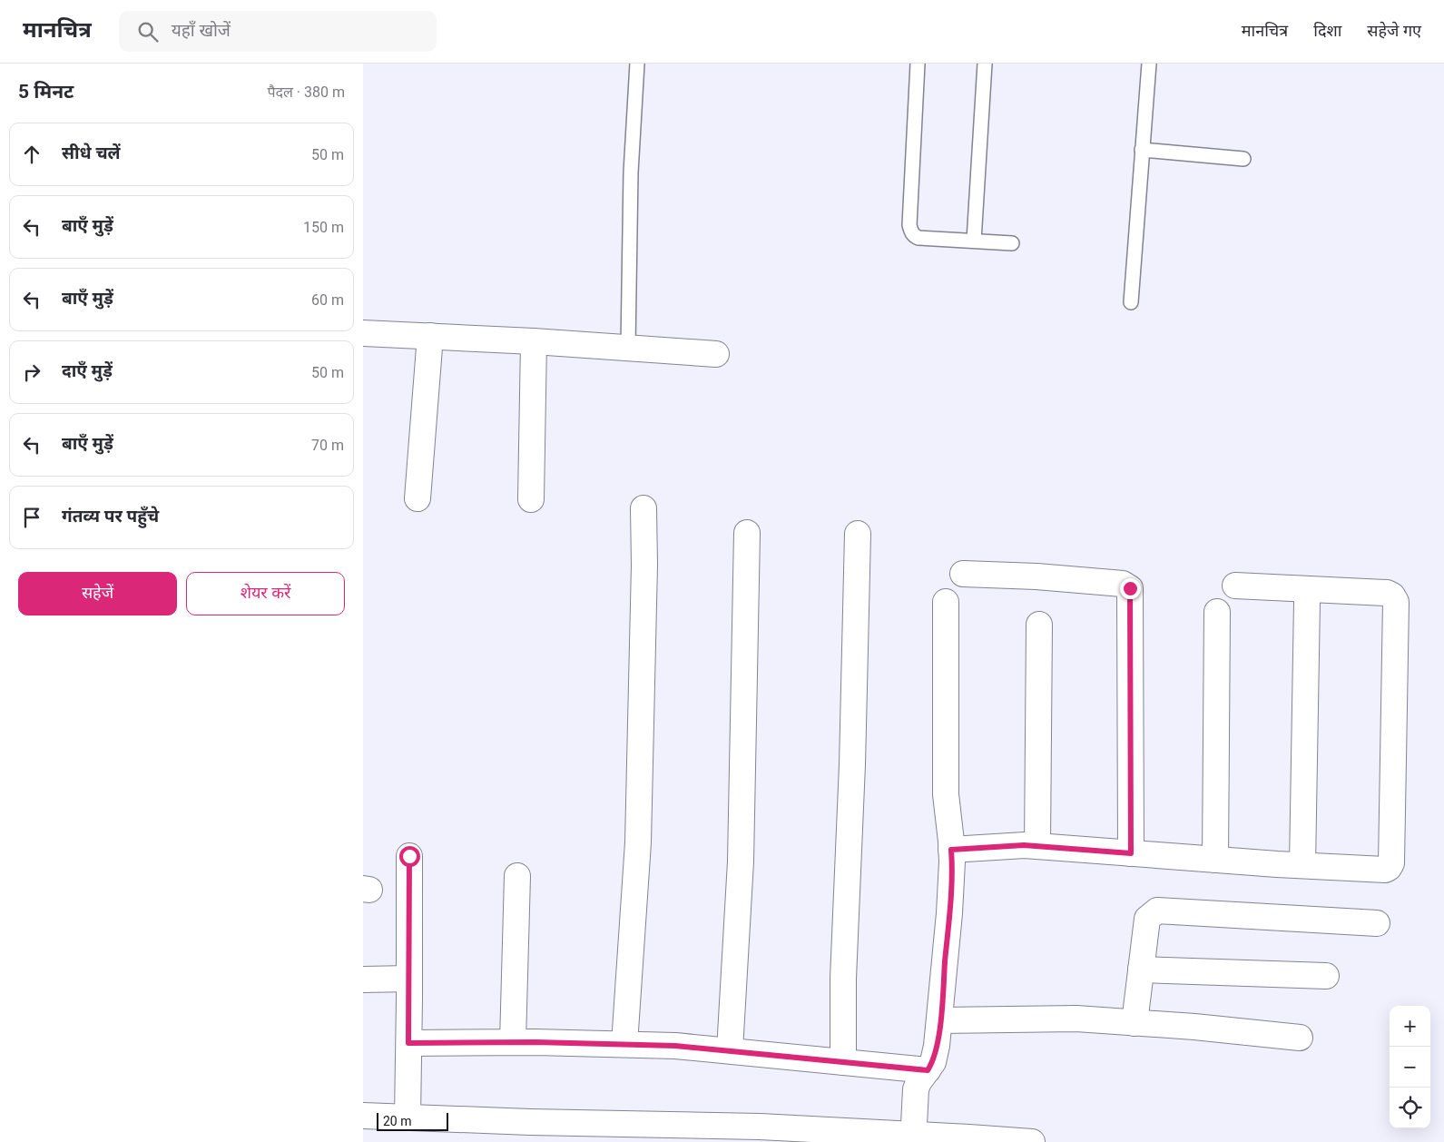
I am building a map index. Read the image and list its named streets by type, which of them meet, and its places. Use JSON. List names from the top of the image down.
{
  "scale_bar": "20 m",
  "page": {
    "header": "मानचित्र",
    "search": "यहाँ खोजें",
    "nav": ["मानचित्र", "दिशा", "सहेजे गए"],
    "heading": ["5 मिनट", "पैदल · 380 m"],
    "list": [
      ["सीधे चलें", "50 m"],
      ["बाएँ मुड़ें", "150 m"],
      ["बाएँ मुड़ें", "60 m"],
      ["दाएँ मुड़ें", "50 m"],
      ["बाएँ मुड़ें", "70 m"],
      "गंतव्य पर पहुँचे"
    ],
    "buttons": ["सहेजें", "शेयर करें"],
    "map_buttons": ["+", "−"],
    "scale": "20 m"
  }
}
